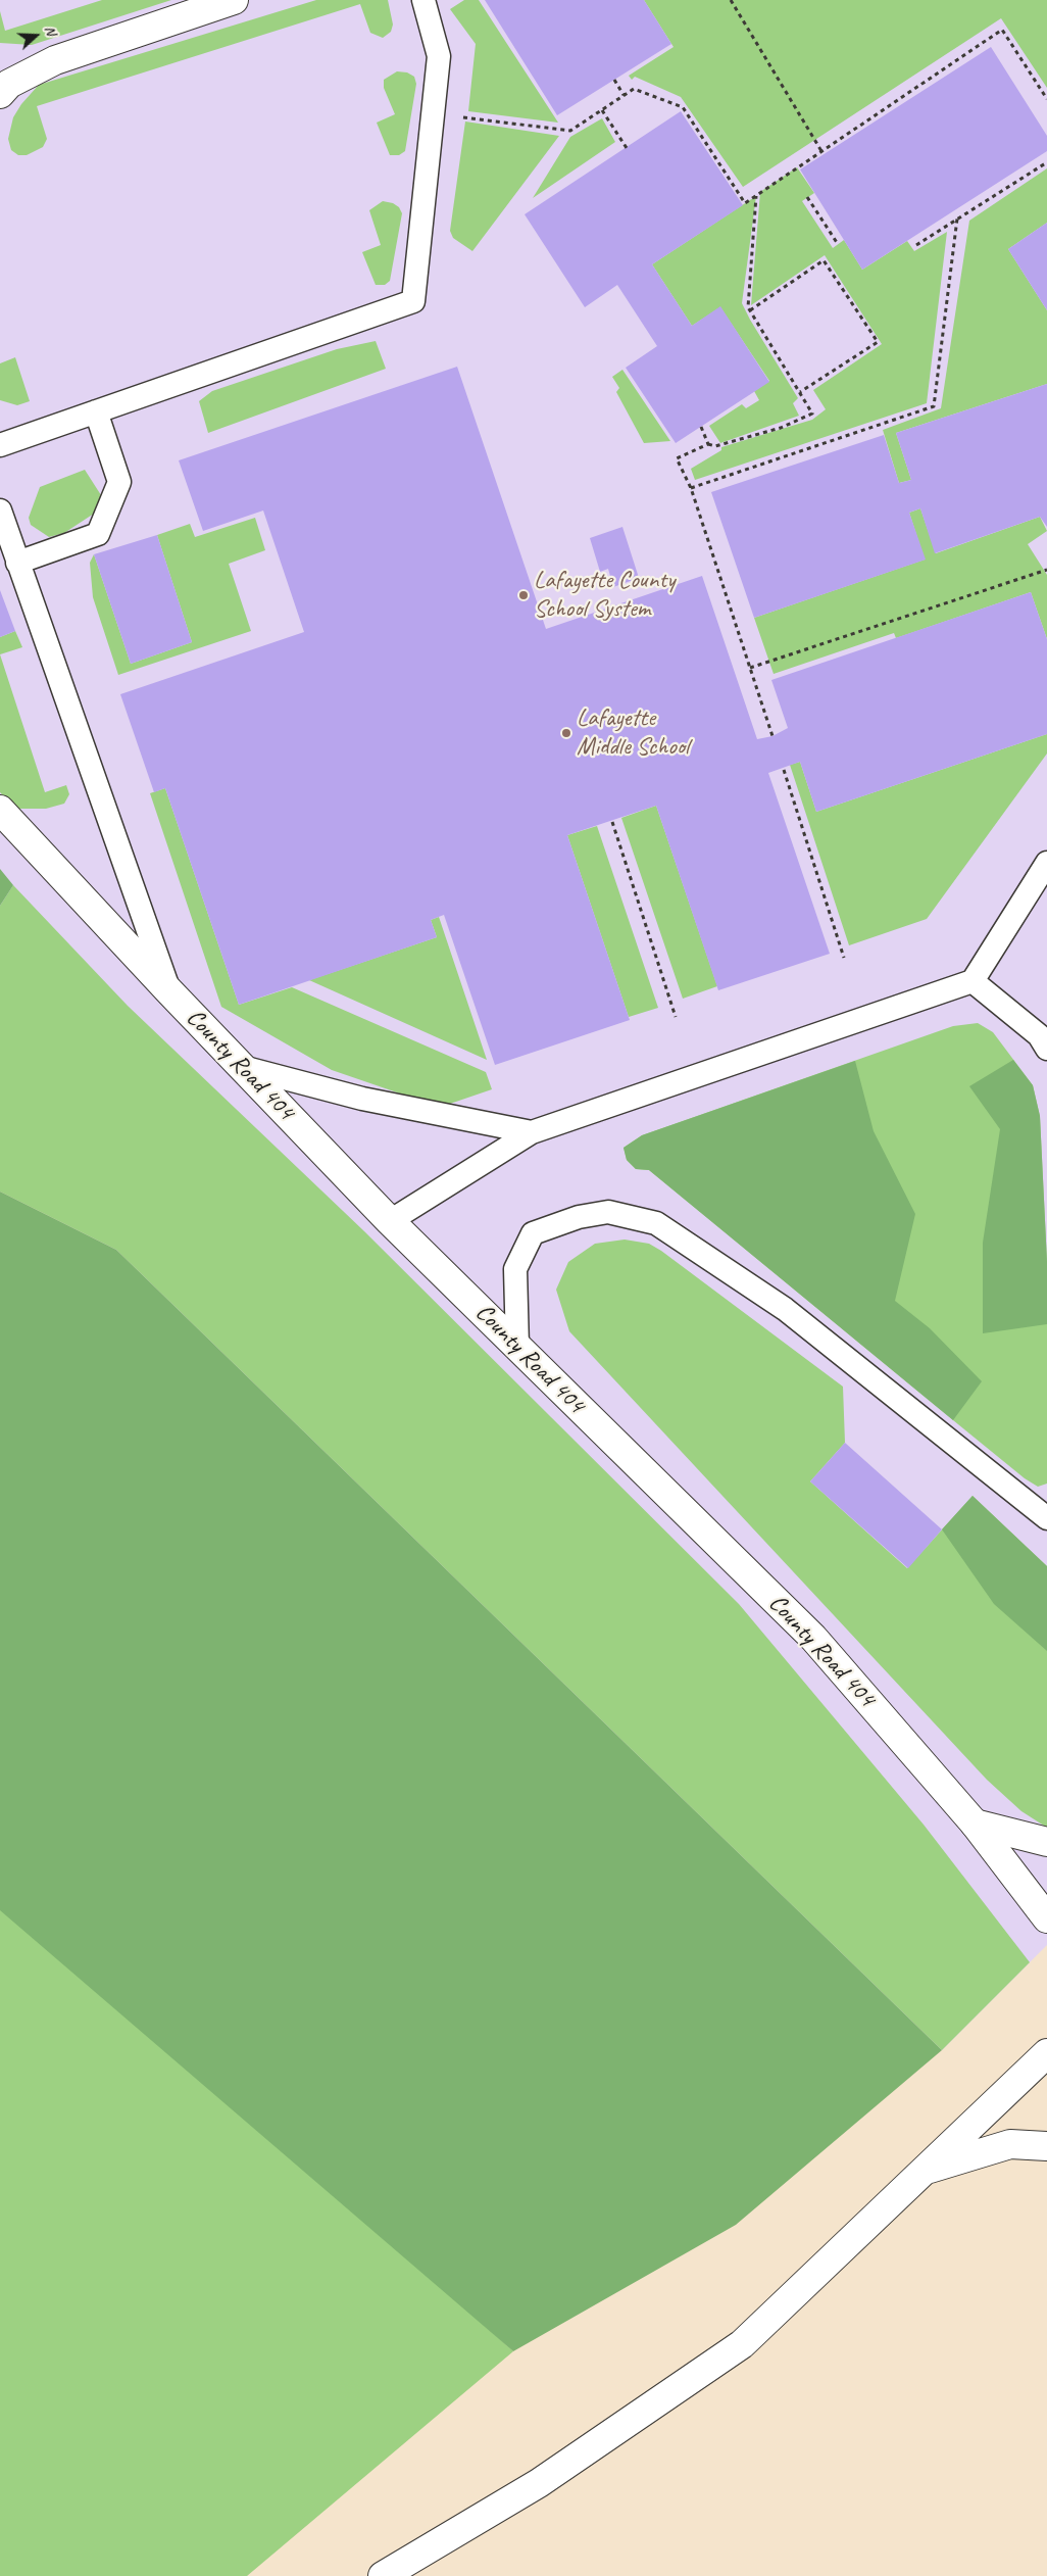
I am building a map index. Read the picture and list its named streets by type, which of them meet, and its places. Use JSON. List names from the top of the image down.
{
  "streets": {
    "street": ["County Road 404"]
  },
  "places": ["Lafayette County School System", "Lafayette Middle School"],
  "north": "right"
}
